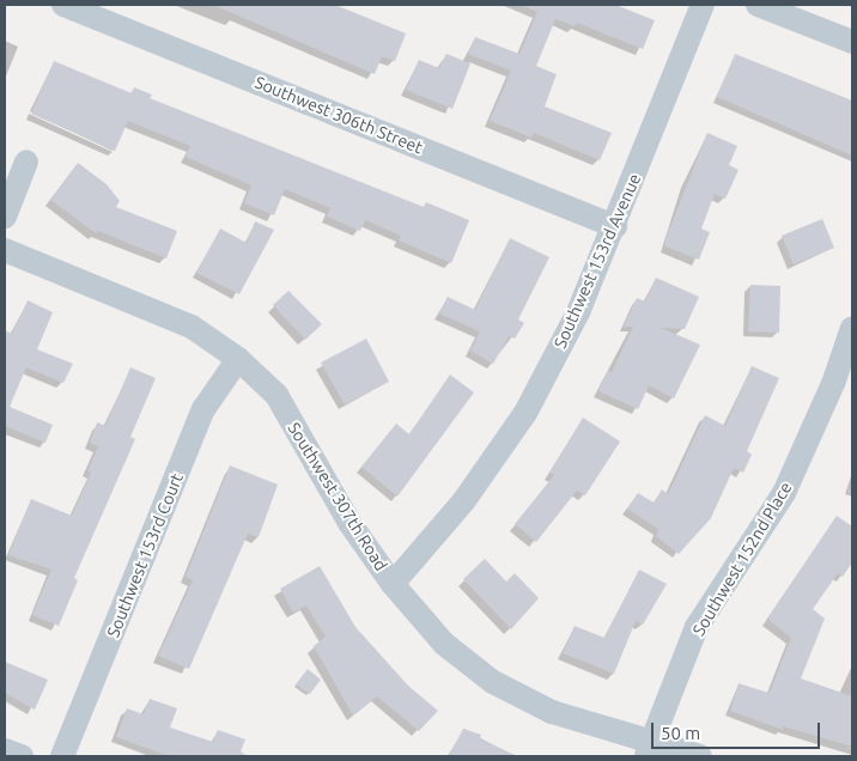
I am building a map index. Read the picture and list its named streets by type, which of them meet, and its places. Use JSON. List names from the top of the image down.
{
  "streets": {
    "street": [
      "Southwest 306th Street",
      "Southwest 153rd Avenue",
      "Southwest 307th Road",
      "Southwest 153rd Court",
      "Southwest 152nd Place"
    ]
  },
  "crossings": [
    ["Southwest 306th Street", "Southwest 153rd Avenue"],
    ["Southwest 153rd Avenue", "Southwest 307th Road"],
    ["Southwest 307th Road", "Southwest 153rd Court"],
    ["Southwest 307th Road", "Southwest 152nd Place"]
  ],
  "scale_bar": "50 m"
}
